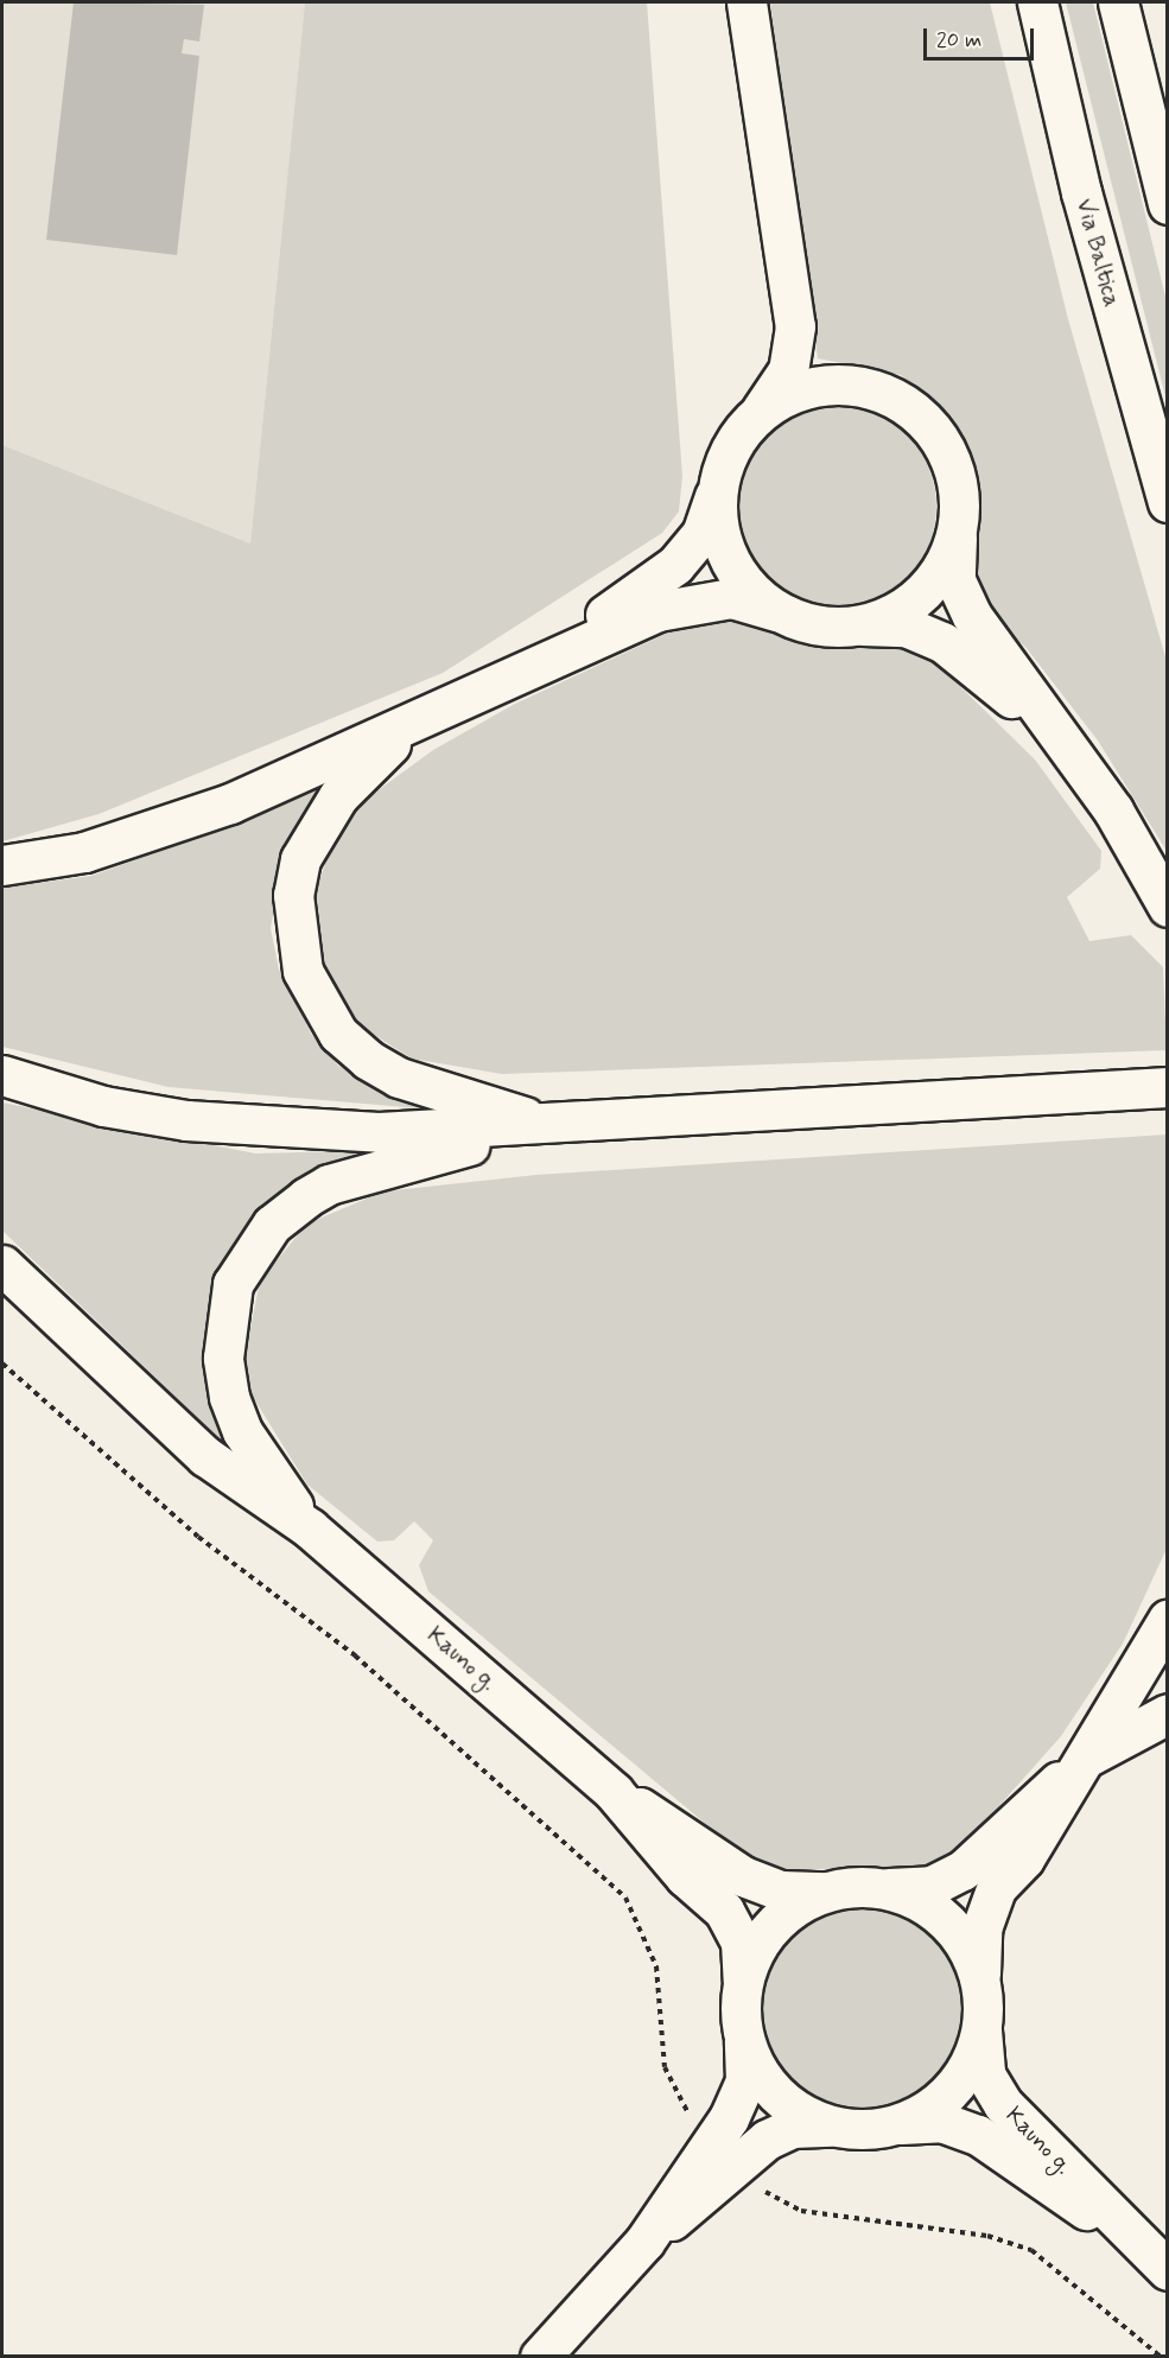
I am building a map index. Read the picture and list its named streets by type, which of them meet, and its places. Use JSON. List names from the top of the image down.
{
  "streets": {
    "main road": ["Via Baltica", "Kauno g."]
  },
  "scale_bar": "20 m"
}
